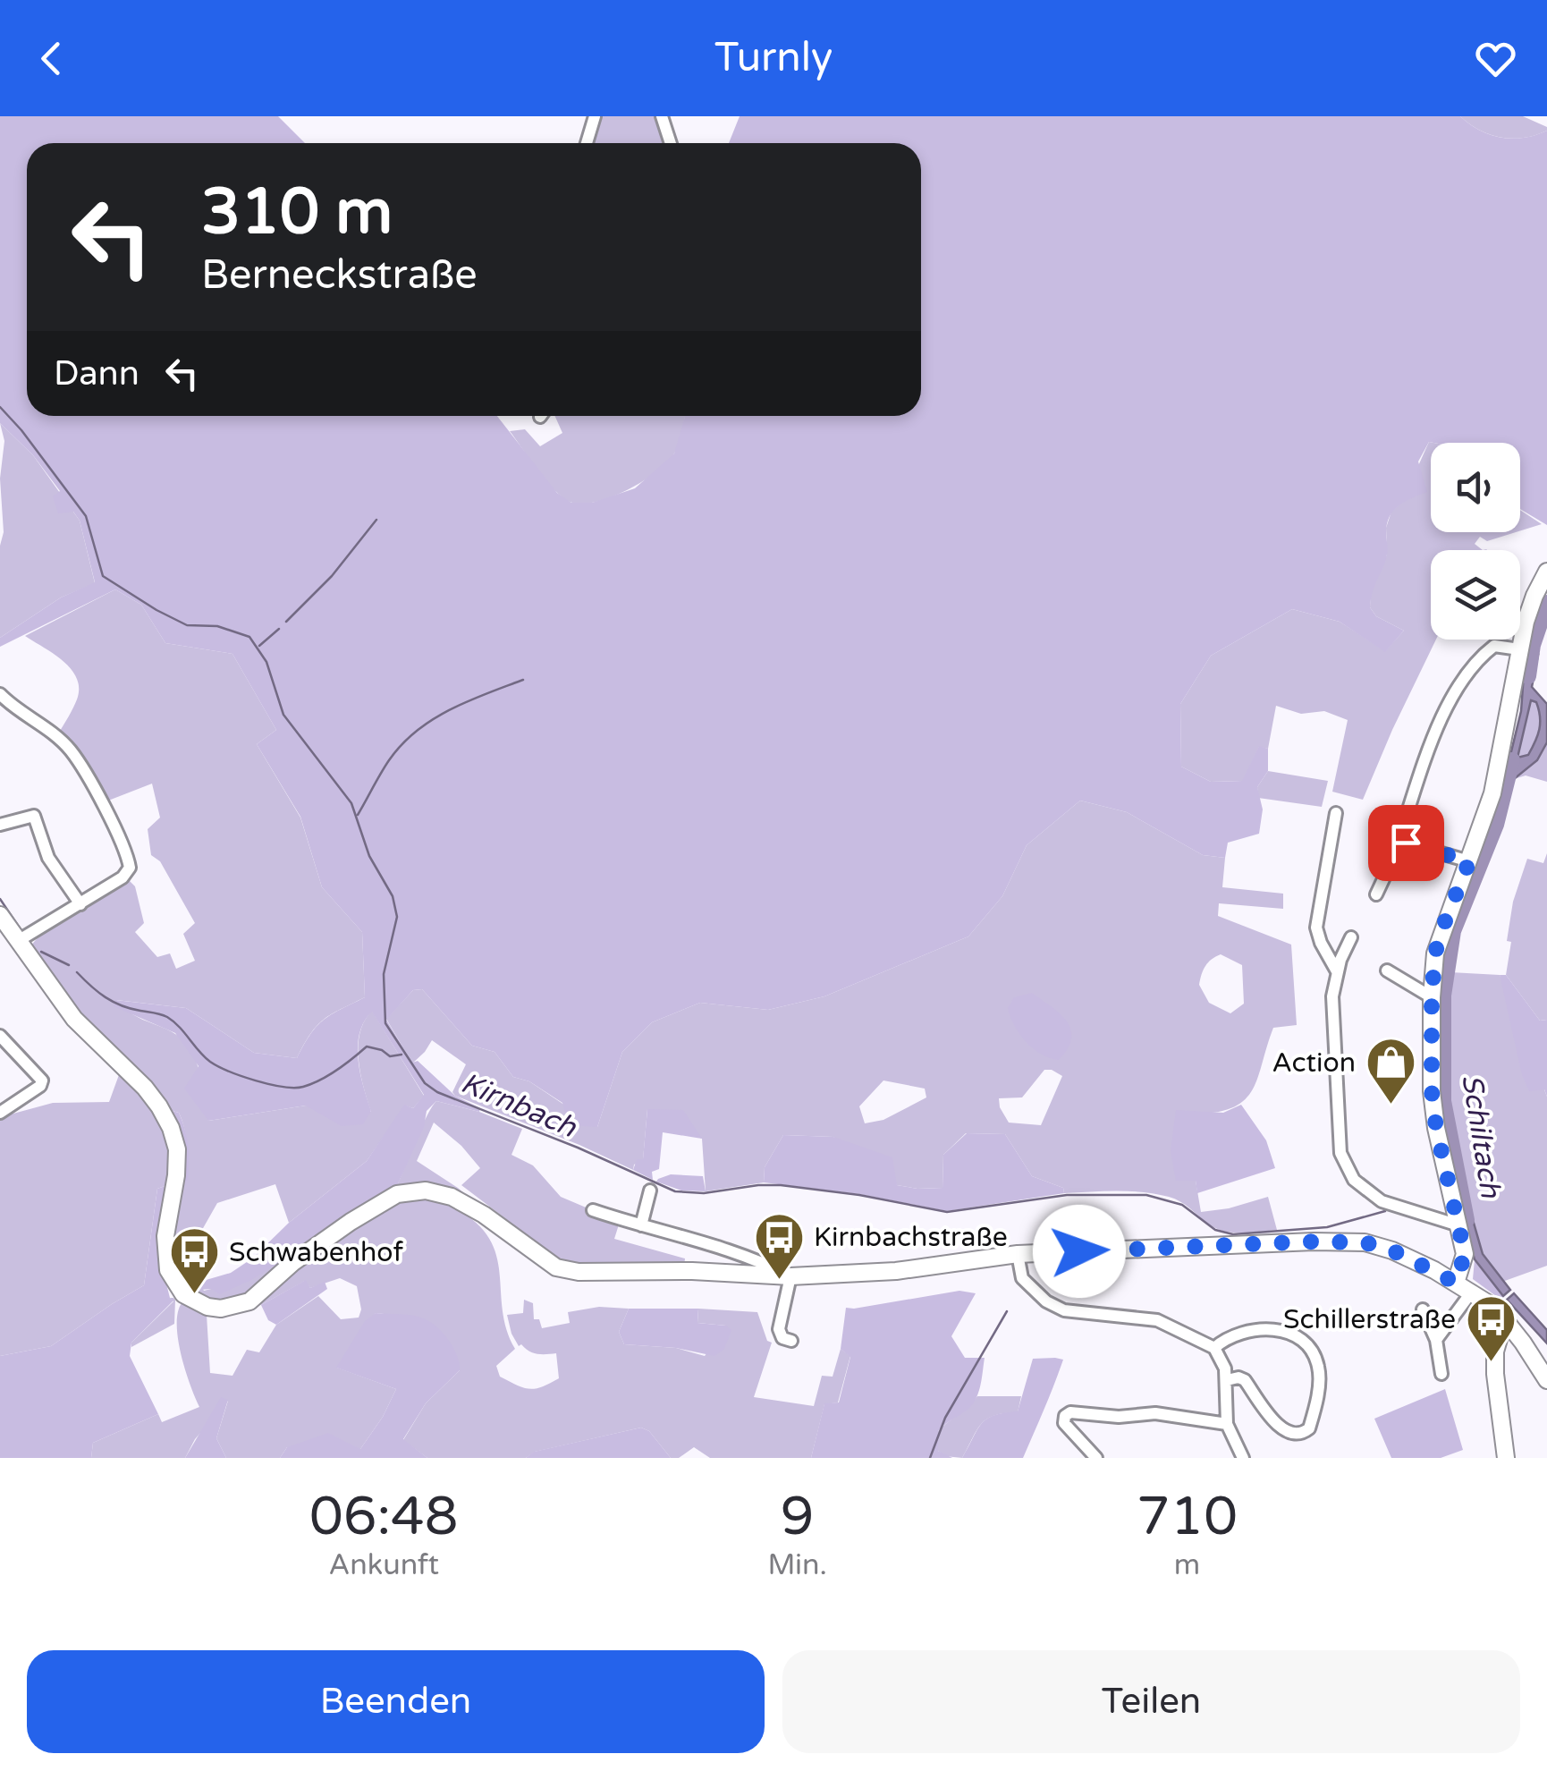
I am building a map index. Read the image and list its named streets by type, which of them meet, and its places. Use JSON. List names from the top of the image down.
{
  "water": ["Kirnbach", "Schiltach"],
  "places": {
    "shop": ["Action"],
    "bus stop": ["Kirnbachstraße", "Schwabenhof", "Schillerstraße"]
  },
  "page": {
    "header": "Turnly",
    "turn": ["310 m", "Berneckstraße"],
    "then": "Dann",
    "eta": [
      "06:48",
      "Ankunft",
      "9",
      "Min.",
      "710",
      "m"
    ],
    "buttons": ["Beenden", "Teilen"]
  }
}
